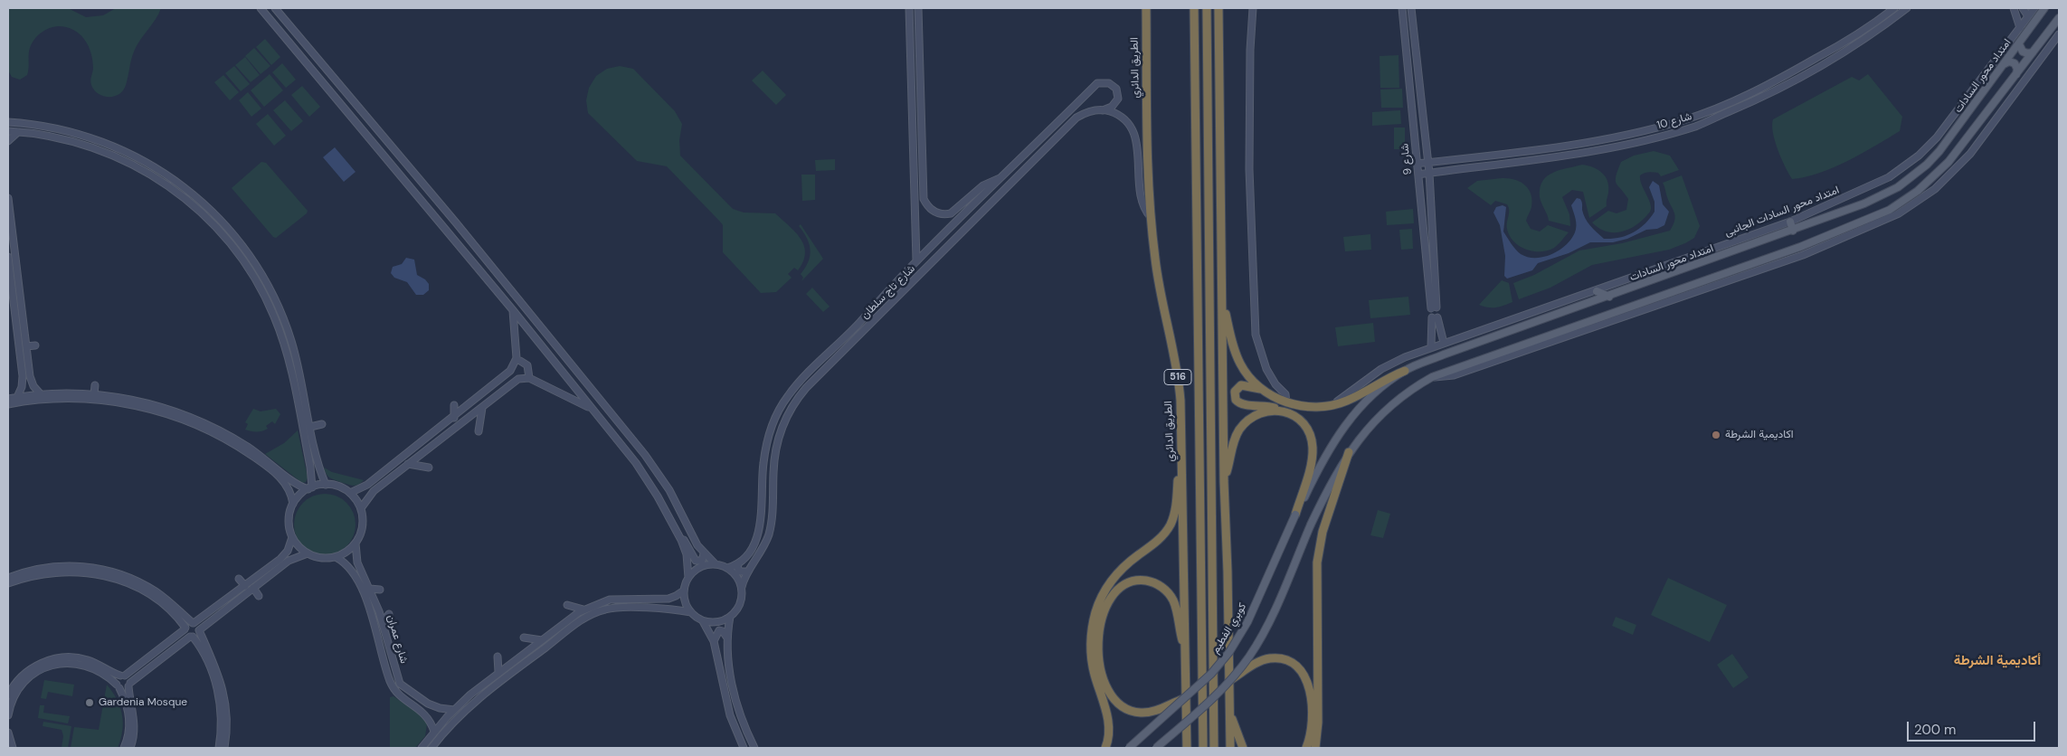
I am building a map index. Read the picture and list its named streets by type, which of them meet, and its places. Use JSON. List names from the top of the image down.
{
  "streets": {
    "highway": ["الطريق الدائري", "516"],
    "main road": ["امتداد محور السادات", "كوبري الفطيم"],
    "street": [
      "شارع 10",
      "شارع 9",
      "امتداد محور السادات الجانبى",
      "شارع تاج سلطان",
      "شارع عمران"
    ]
  },
  "crossings": [
    ["الطريق الدائري", "516"],
    ["امتداد محور السادات", "كوبري الفطيم"],
    ["شارع 10", "شارع 9"],
    ["516", "كوبري الفطيم"]
  ],
  "districts": ["أكاديمية الشرطة"],
  "places": ["اكاديمية الشرطة", "Gardenia Mosque"],
  "scale_bar": "200 m"
}
